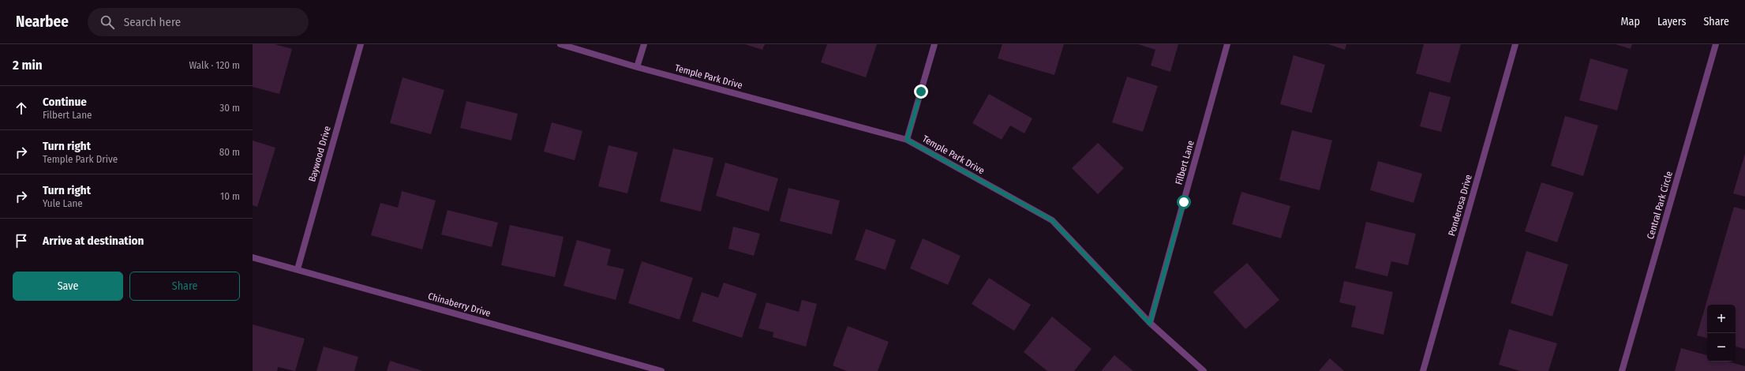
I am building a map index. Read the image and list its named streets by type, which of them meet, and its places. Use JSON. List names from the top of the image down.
{
  "streets": {
    "street": [
      "Temple Park Drive",
      "Baywood Drive",
      "Filbert Lane",
      "Ponderosa Drive",
      "Central Park Circle",
      "Chinaberry Drive"
    ]
  },
  "crossings": [
    ["Temple Park Drive", "Filbert Lane"],
    ["Baywood Drive", "Chinaberry Drive"]
  ],
  "page": {
    "header": "Nearbee",
    "search": "Search here",
    "nav": ["Map", "Layers", "Share"],
    "heading": ["2 min", "Walk · 120 m"],
    "list": [
      ["Continue", "Filbert Lane", "30 m"],
      ["Turn right", "Temple Park Drive", "80 m"],
      ["Turn right", "Yule Lane", "10 m"],
      "Arrive at destination"
    ],
    "buttons": ["Save", "Share"],
    "map_buttons": ["+", "−"]
  }
}
